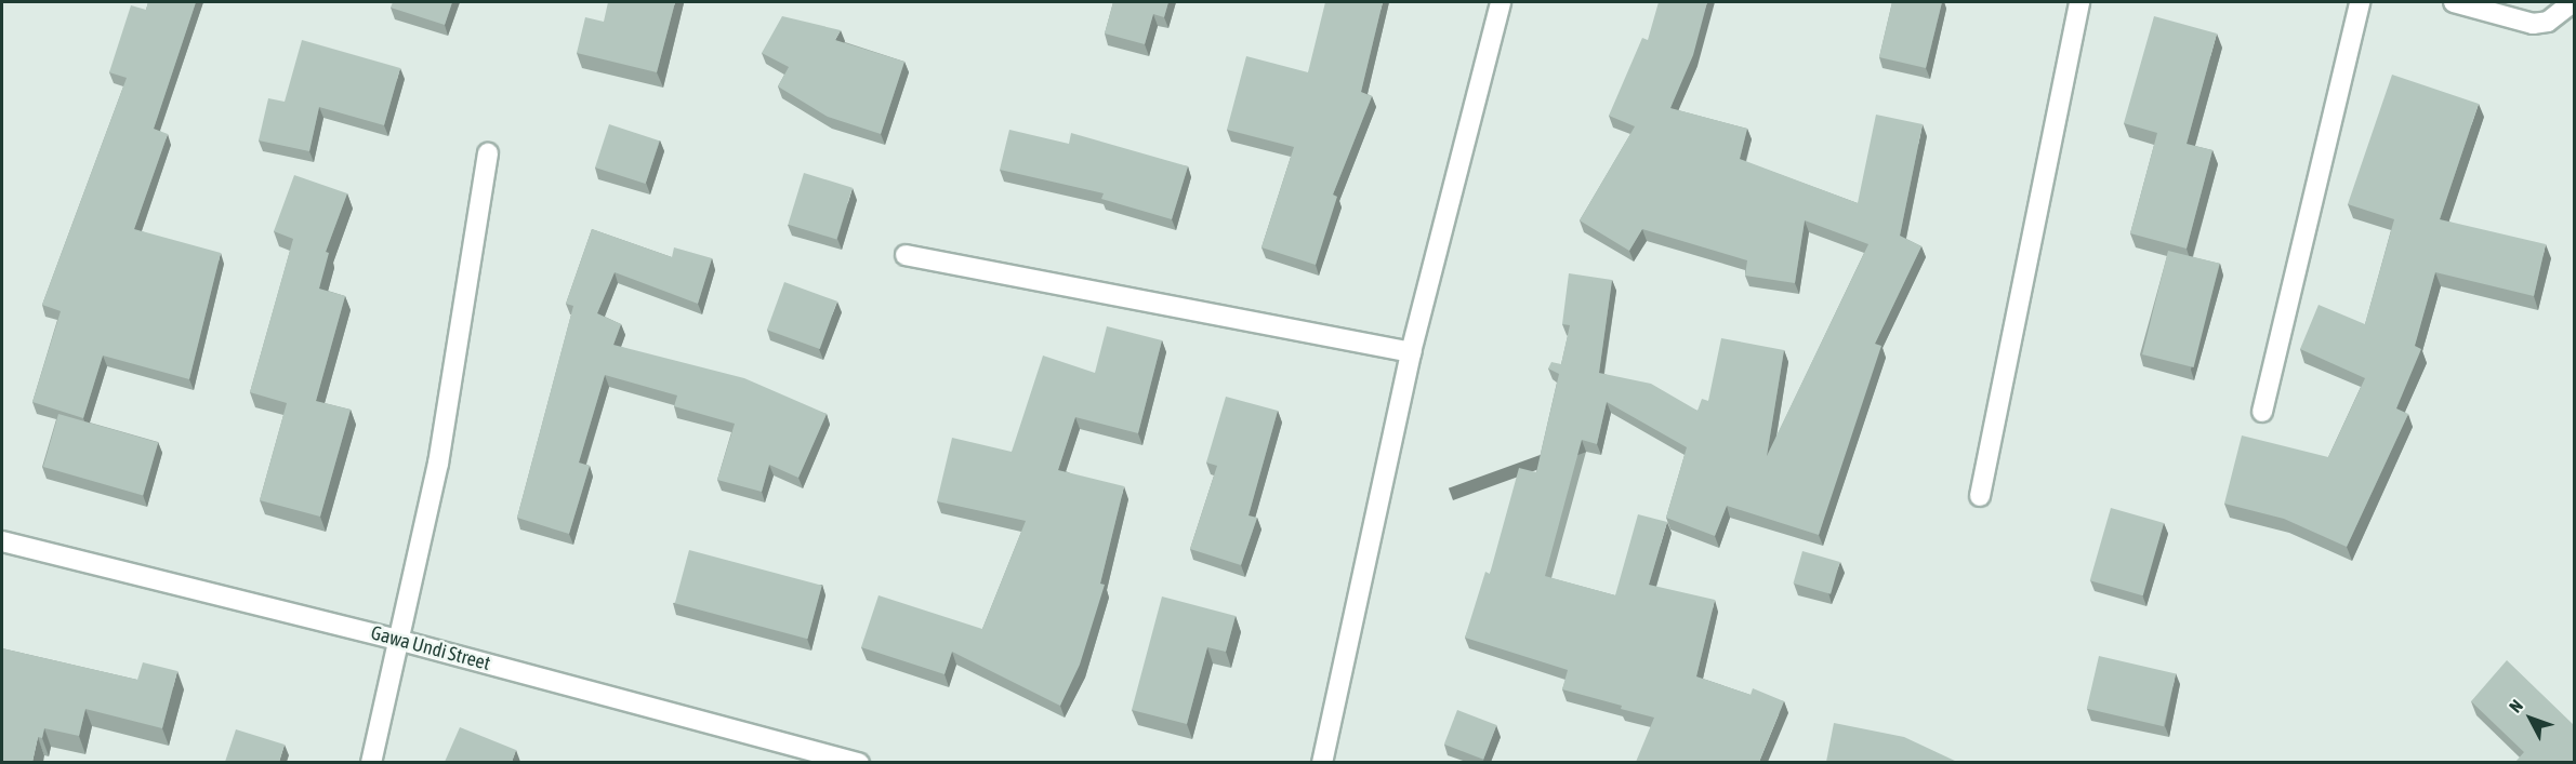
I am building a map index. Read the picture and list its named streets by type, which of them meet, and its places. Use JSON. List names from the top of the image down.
{
  "streets": {
    "street": ["Gawa Undi Street"]
  },
  "north": "top left"
}
